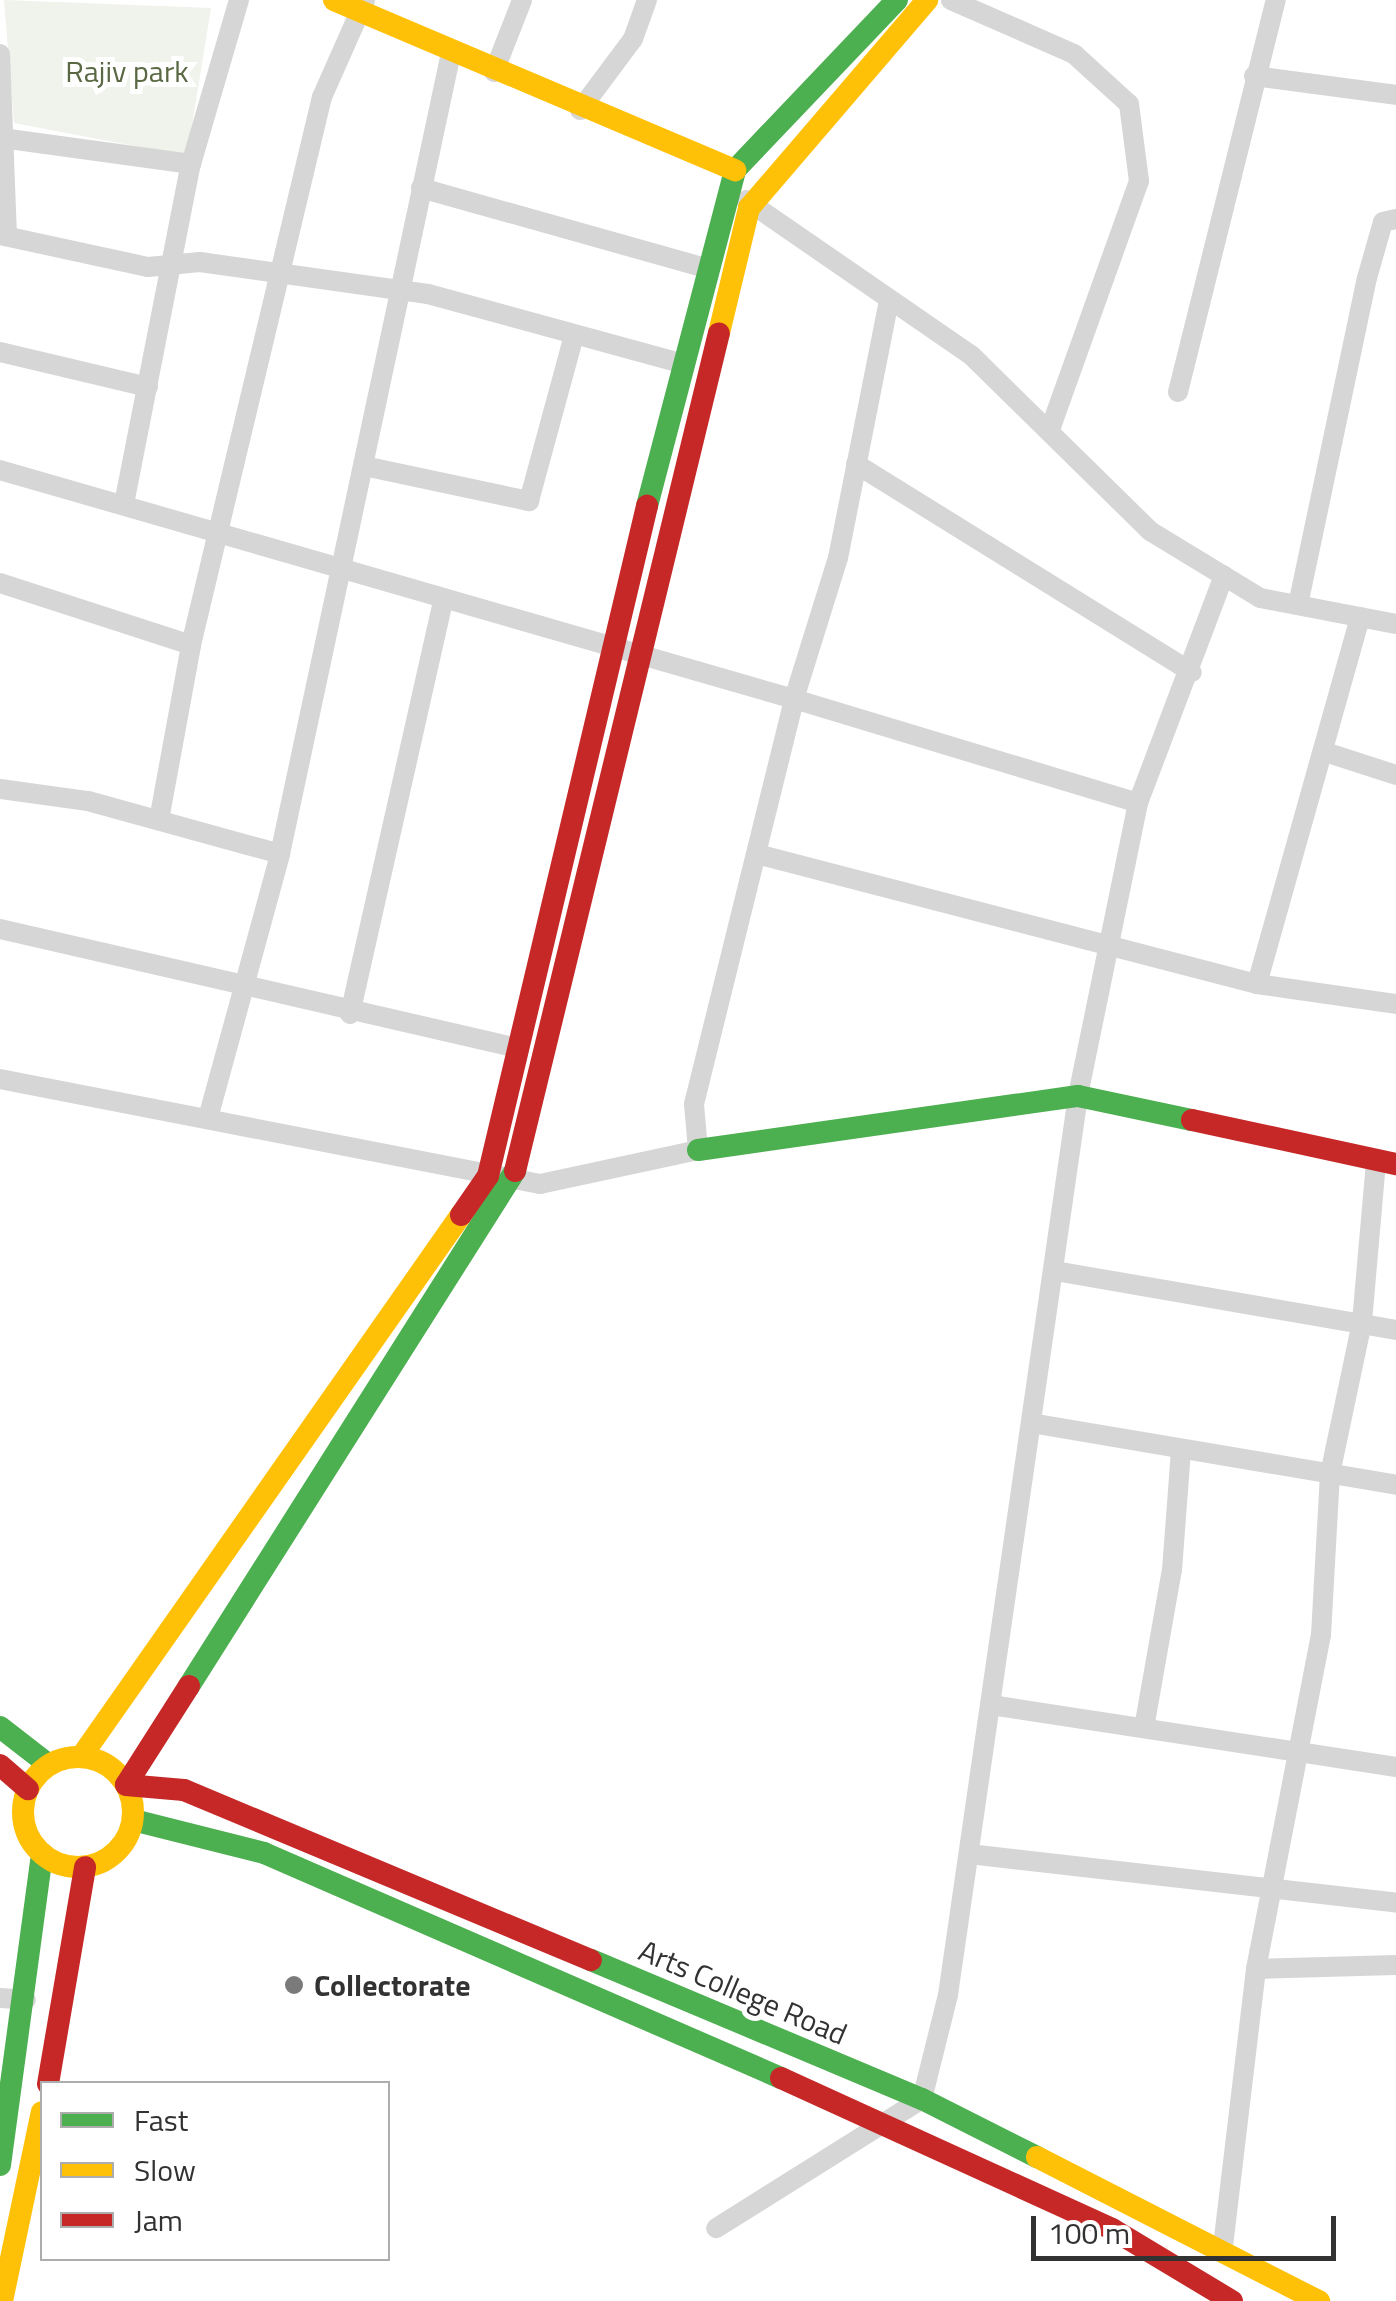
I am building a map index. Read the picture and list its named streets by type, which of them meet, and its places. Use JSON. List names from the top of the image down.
{
  "streets": {
    "main road": ["Arts College Road"]
  },
  "parks": ["Rajiv park"],
  "places": ["Collectorate"],
  "legend": ["Fast", "Slow", "Jam"],
  "scale_bar": "100 m"
}
